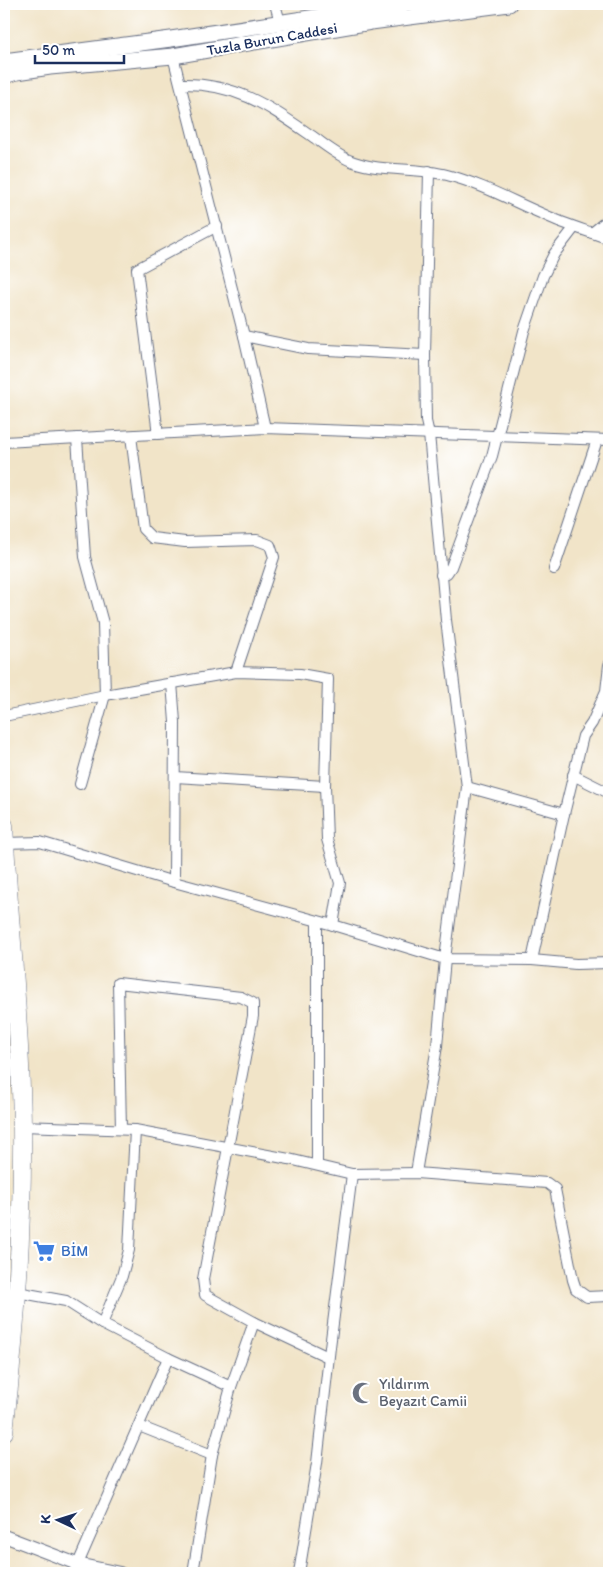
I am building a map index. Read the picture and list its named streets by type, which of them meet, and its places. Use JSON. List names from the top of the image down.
{
  "streets": {
    "main road": ["Tuzla Burun Caddesi"]
  },
  "places": {
    "supermarket": ["BİM"],
    "mosque": ["Yıldırım Beyazıt Camii"]
  },
  "scale_bar": "50 m",
  "north": "left"
}
